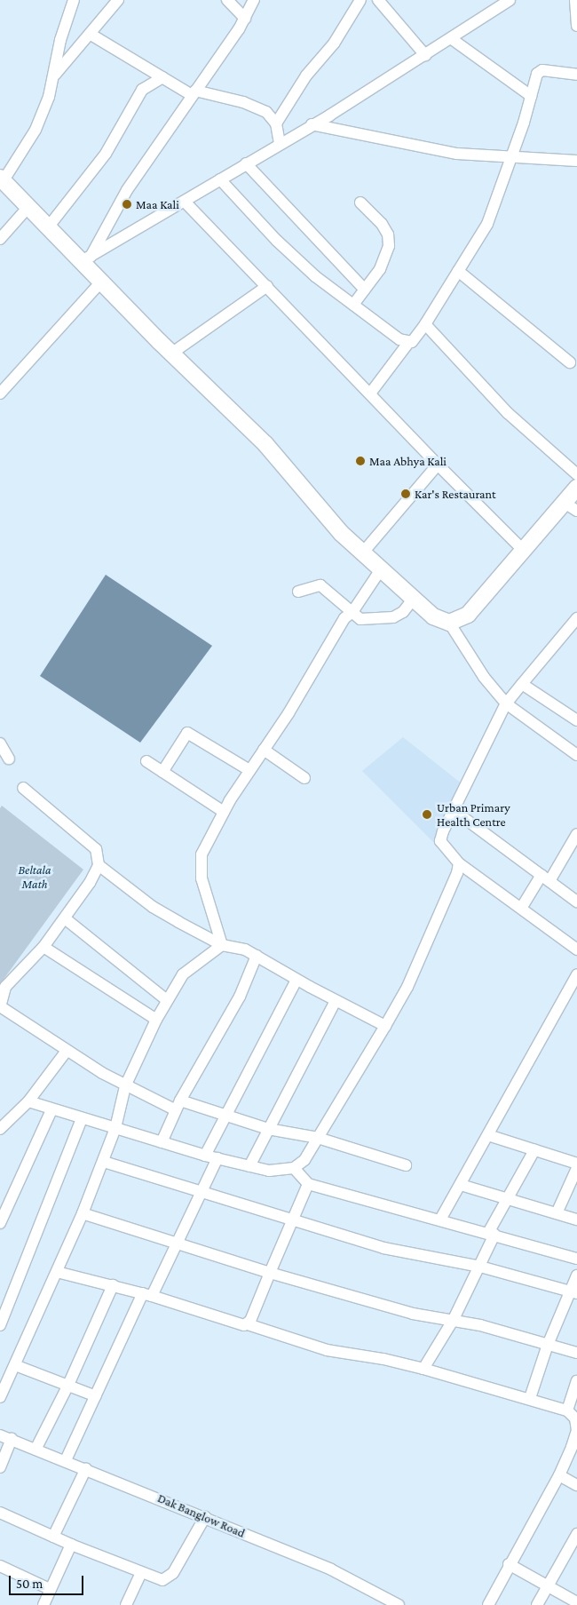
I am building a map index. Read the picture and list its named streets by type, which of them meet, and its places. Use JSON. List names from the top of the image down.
{
  "streets": {
    "street": ["Dak Banglow Road"]
  },
  "parks": ["Beltala Math"],
  "places": [
    "Maa Kali",
    "Maa Abhya Kali",
    "Kar's Restaurant",
    "Urban Primary Health Centre"
  ],
  "scale_bar": "50 m"
}
